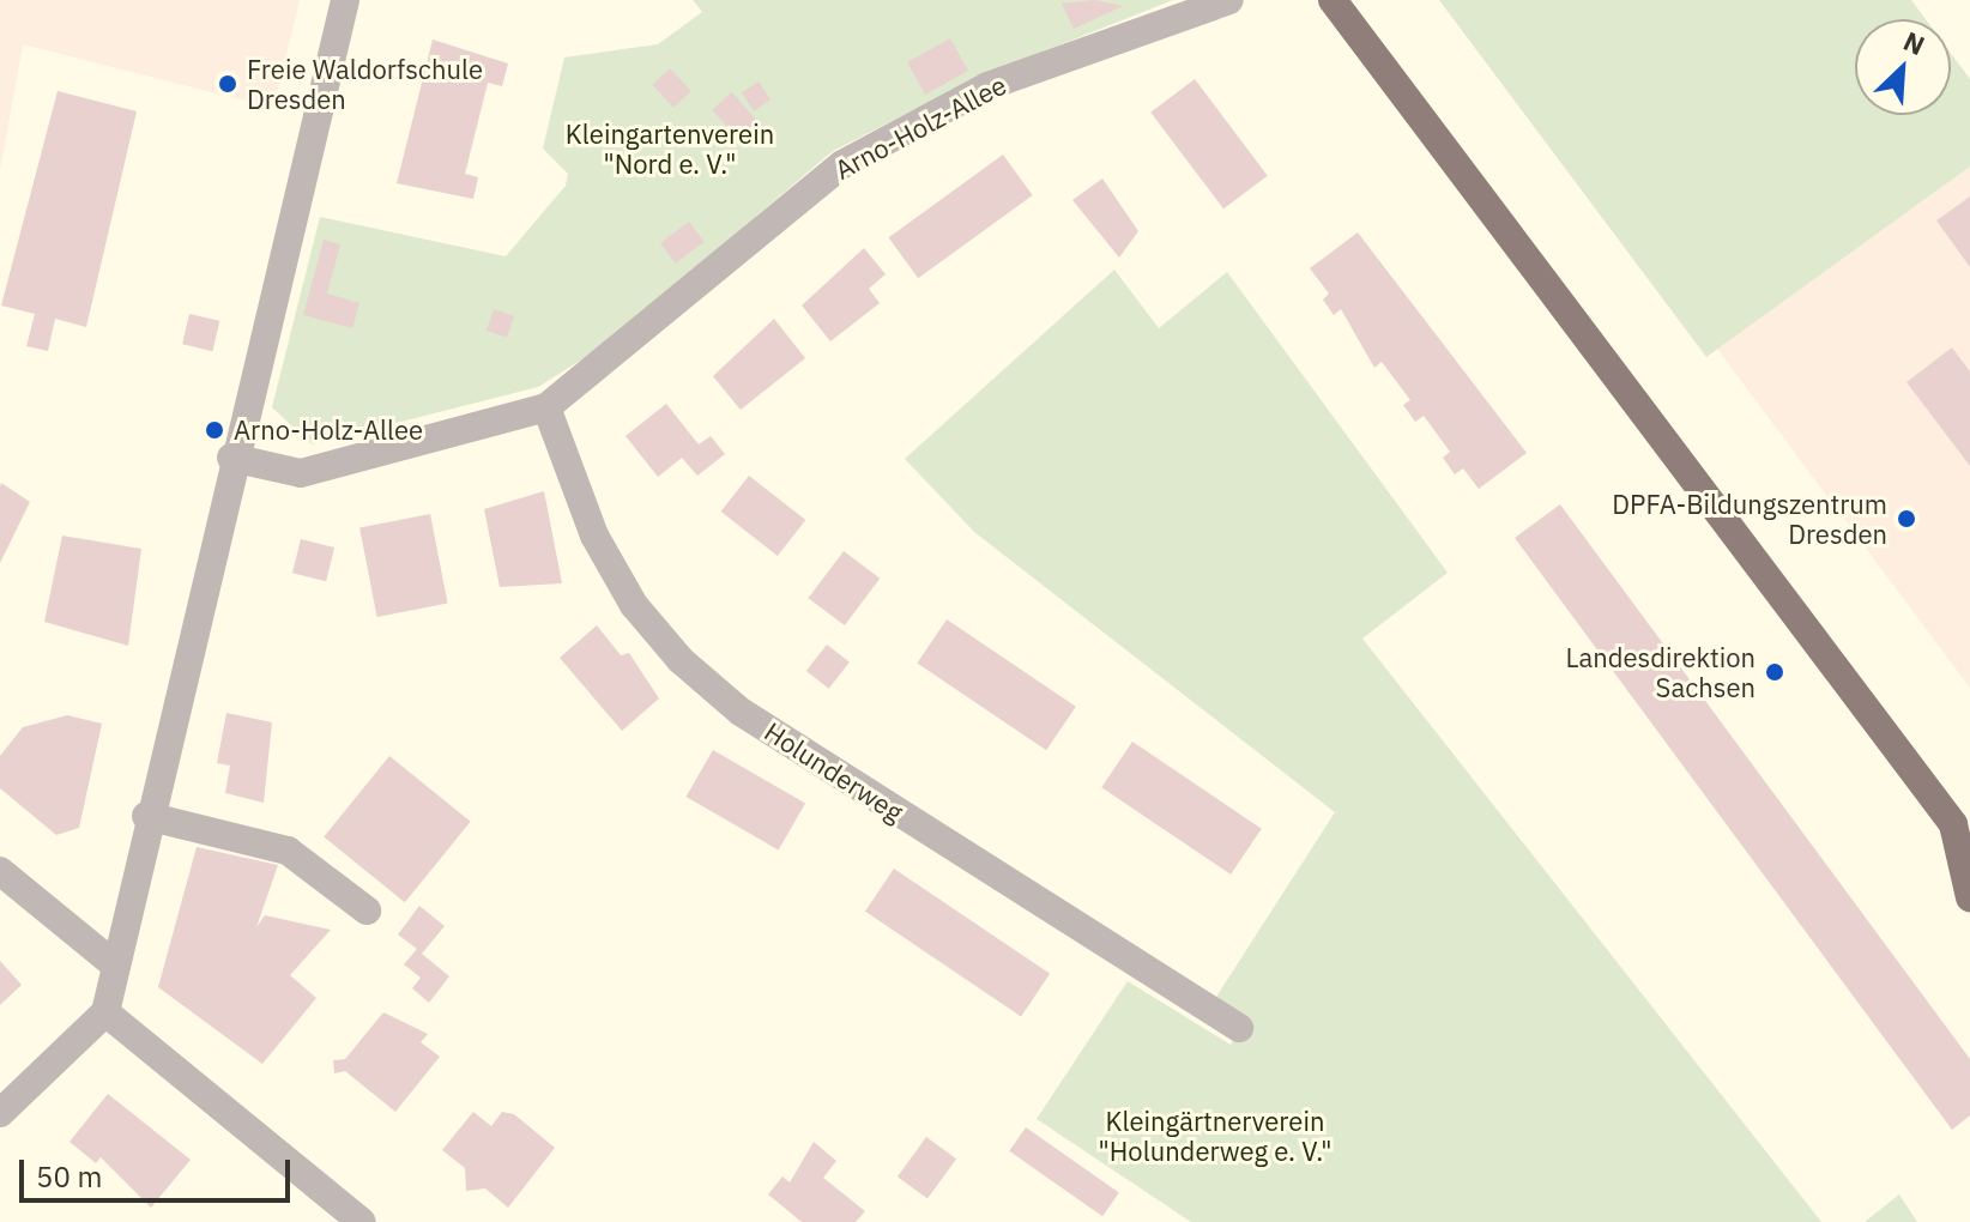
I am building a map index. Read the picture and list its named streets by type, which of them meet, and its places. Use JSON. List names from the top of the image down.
{
  "streets": {
    "street": ["Arno-Holz-Allee", "Holunderweg"]
  },
  "crossings": [
    ["Arno-Holz-Allee", "Holunderweg"]
  ],
  "parks": ["Kleingartenverein \"Nord e. V.\"", "Kleingärtnerverein \"Holunderweg e. V.\""],
  "places": [
    "Freie Waldorfschule Dresden",
    "Arno-Holz-Allee",
    "DPFA-Bildungszentrum Dresden",
    "Landesdirektion Sachsen"
  ],
  "scale_bar": "50 m",
  "north": "top right"
}
